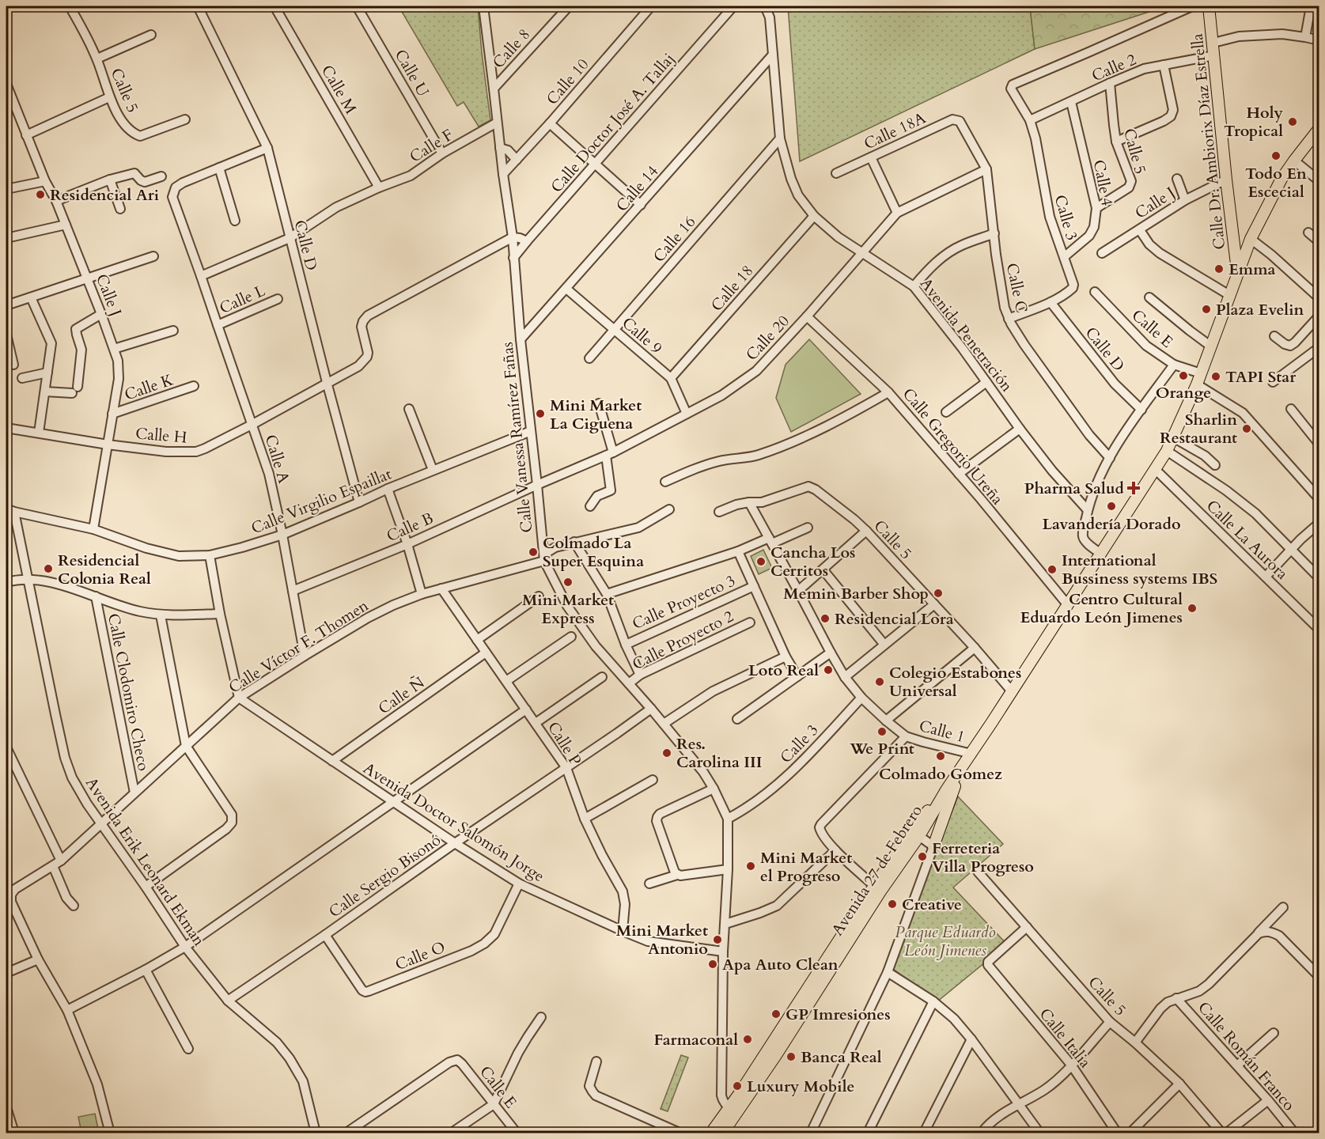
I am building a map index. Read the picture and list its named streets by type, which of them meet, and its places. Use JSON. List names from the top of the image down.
{
  "streets": {
    "main road": ["Calle Dr. Ambiorix Díaz Estrella", "Avenida 27 de Febrero"],
    "street": [
      "Calle 8",
      "Calle 2",
      "Calle U",
      "Calle 10",
      "Calle M",
      "Calle 5",
      "Calle Doctor José A. Tallaj",
      "Calle 18A",
      "Calle F",
      "Calle 4",
      "Calle 14",
      "Calle J",
      "Calle 3",
      "Calle 16",
      "Calle D",
      "Calle 18",
      "Calle C",
      "Calle L",
      "Calle E",
      "Avenida Penetración",
      "Calle 9",
      "Calle 20",
      "Calle K",
      "Calle H",
      "Calle Vanessa Ramírez Fañas",
      "Calle Gregorio Ureña",
      "Calle A",
      "Calle Virgilio Espaillat",
      "Calle B",
      "Calle La Aurora",
      "Calle Proyecto 3",
      "Calle Proyecto 2",
      "Calle Víctor F. Thomen",
      "Calle Clodomiro Checo",
      "Calle Ñ",
      "Calle 1",
      "Calle P",
      "Avenida Doctor Salomón Jorge",
      "Avenida Erik Leonard Ekman",
      "Calle Sergio Bisonó",
      "Calle O",
      "Calle Italia",
      "Calle Román Franco"
    ]
  },
  "crossings": [
    ["Calle 8", "Calle Vanessa Ramírez Fañas"],
    ["Calle 2", "Calle 5"],
    ["Calle 2", "Calle Dr. Ambiorix Díaz Estrella"],
    ["Calle 2", "Calle 4"],
    ["Calle 2", "Calle 3"],
    ["Calle U", "Calle F"],
    ["Calle 10", "Calle Vanessa Ramírez Fañas"],
    ["Calle M", "Calle F"],
    ["Calle 5", "Calle 4"],
    ["Calle 5", "Calle 1"],
    ["Calle 5", "Avenida 27 de Febrero"],
    ["Calle 5", "Calle Italia"],
    ["Calle Doctor José A. Tallaj", "Calle Vanessa Ramírez Fañas"],
    ["Calle 18A", "Calle C"],
    ["Calle Dr. Ambiorix Díaz Estrella", "Calle J"],
    ["Calle Dr. Ambiorix Díaz Estrella", "Avenida 27 de Febrero"],
    ["Calle F", "Calle D"],
    ["Calle F", "Calle Vanessa Ramírez Fañas"],
    ["Calle 4", "Calle 3"],
    ["Calle 14", "Avenida Penetración"],
    ["Calle 14", "Calle 9"],
    ["Calle 14", "Calle Vanessa Ramírez Fañas"],
    ["Calle J", "Calle K"],
    ["Calle J", "Calle H"],
    ["Calle J", "Calle Virgilio Espaillat"],
    ["Calle 3", "Calle D"],
    ["Calle 3", "Calle C"],
    ["Calle 3", "Calle Vanessa Ramírez Fañas"],
    ["Calle 3", "Calle 1"],
    ["Calle 16", "Avenida Penetración"],
    ["Calle 16", "Calle 9"],
    ["Calle D", "Calle H"],
    ["Calle D", "Calle Virgilio Espaillat"],
    ["Calle 18", "Avenida Penetración"],
    ["Calle 18", "Calle 9"],
    ["Calle C", "Calle 20"],
    ["Calle L", "Calle A"],
    ["Calle E", "Avenida 27 de Febrero"],
    ["Avenida Penetración", "Calle 20"],
    ["Calle 9", "Calle 20"],
    ["Calle 20", "Calle Vanessa Ramírez Fañas"],
    ["Calle 20", "Calle Gregorio Ureña"],
    ["Calle 20", "Calle B"],
    ["Calle H", "Calle Vanessa Ramírez Fañas"],
    ["Calle H", "Calle A"],
    ["Calle Vanessa Ramírez Fañas", "Calle Virgilio Espaillat"],
    ["Calle Vanessa Ramírez Fañas", "Calle B"],
    ["Calle Vanessa Ramírez Fañas", "Calle Proyecto 2"],
    ["Calle Vanessa Ramírez Fañas", "Calle Víctor F. Thomen"],
    ["Calle Vanessa Ramírez Fañas", "Avenida Doctor Salomón Jorge"],
    ["Calle Vanessa Ramírez Fañas", "Avenida 27 de Febrero"],
    ["Calle Vanessa Ramírez Fañas", "Calle Sergio Bisonó"],
    ["Calle Gregorio Ureña", "Avenida 27 de Febrero"],
    ["Calle A", "Calle Virgilio Espaillat"],
    ["Calle A", "Calle B"],
    ["Calle A", "Calle Víctor F. Thomen"],
    ["Calle Virgilio Espaillat", "Avenida Erik Leonard Ekman"],
    ["Calle La Aurora", "Avenida 27 de Febrero"],
    ["Calle Víctor F. Thomen", "Calle Clodomiro Checo"],
    ["Calle Víctor F. Thomen", "Calle P"],
    ["Calle Víctor F. Thomen", "Avenida Doctor Salomón Jorge"],
    ["Calle Víctor F. Thomen", "Avenida Erik Leonard Ekman"],
    ["Calle Ñ", "Calle P"],
    ["Calle Ñ", "Avenida Doctor Salomón Jorge"],
    ["Calle 1", "Avenida 27 de Febrero"],
    ["Calle P", "Avenida Doctor Salomón Jorge"],
    ["Calle P", "Calle Sergio Bisonó"],
    ["Avenida Doctor Salomón Jorge", "Calle Sergio Bisonó"],
    ["Avenida Doctor Salomón Jorge", "Calle O"],
    ["Avenida Erik Leonard Ekman", "Calle Sergio Bisonó"],
    ["Calle Sergio Bisonó", "Calle O"]
  ],
  "parks": ["Parque Eduardo León Jimenes"],
  "places": {
    "other": [
      "Holy Tropical",
      "Todo En Escecial",
      "Residencial Ari",
      "Emma",
      "Plaza Evelin",
      "Orange",
      "TAPI Star",
      "Mini Market La Ciguena",
      "Sharlin Restaurant",
      "Lavandería Dorado",
      "Colmado La Super Esquina",
      "Cancha Los Cerritos",
      "Residencial Colonia Real",
      "International Bussiness systems IBS",
      "Mini Market Express",
      "Memin Barber Shop",
      "Centro Cultural Eduardo León Jimenes",
      "Residencial Lora",
      "Loto Real",
      "Colegio Estabones Universal",
      "We Print",
      "Res. Carolina III",
      "Colmado Gomez",
      "Ferreteria Villa Progreso",
      "Mini Market el Progreso",
      "Creative",
      "Mini Market Antonio",
      "Apa Auto Clean",
      "GP Imresiones",
      "Farmaconal",
      "Banca Real",
      "Luxury Mobile"
    ],
    "health": ["Pharma Salud"]
  }
}
